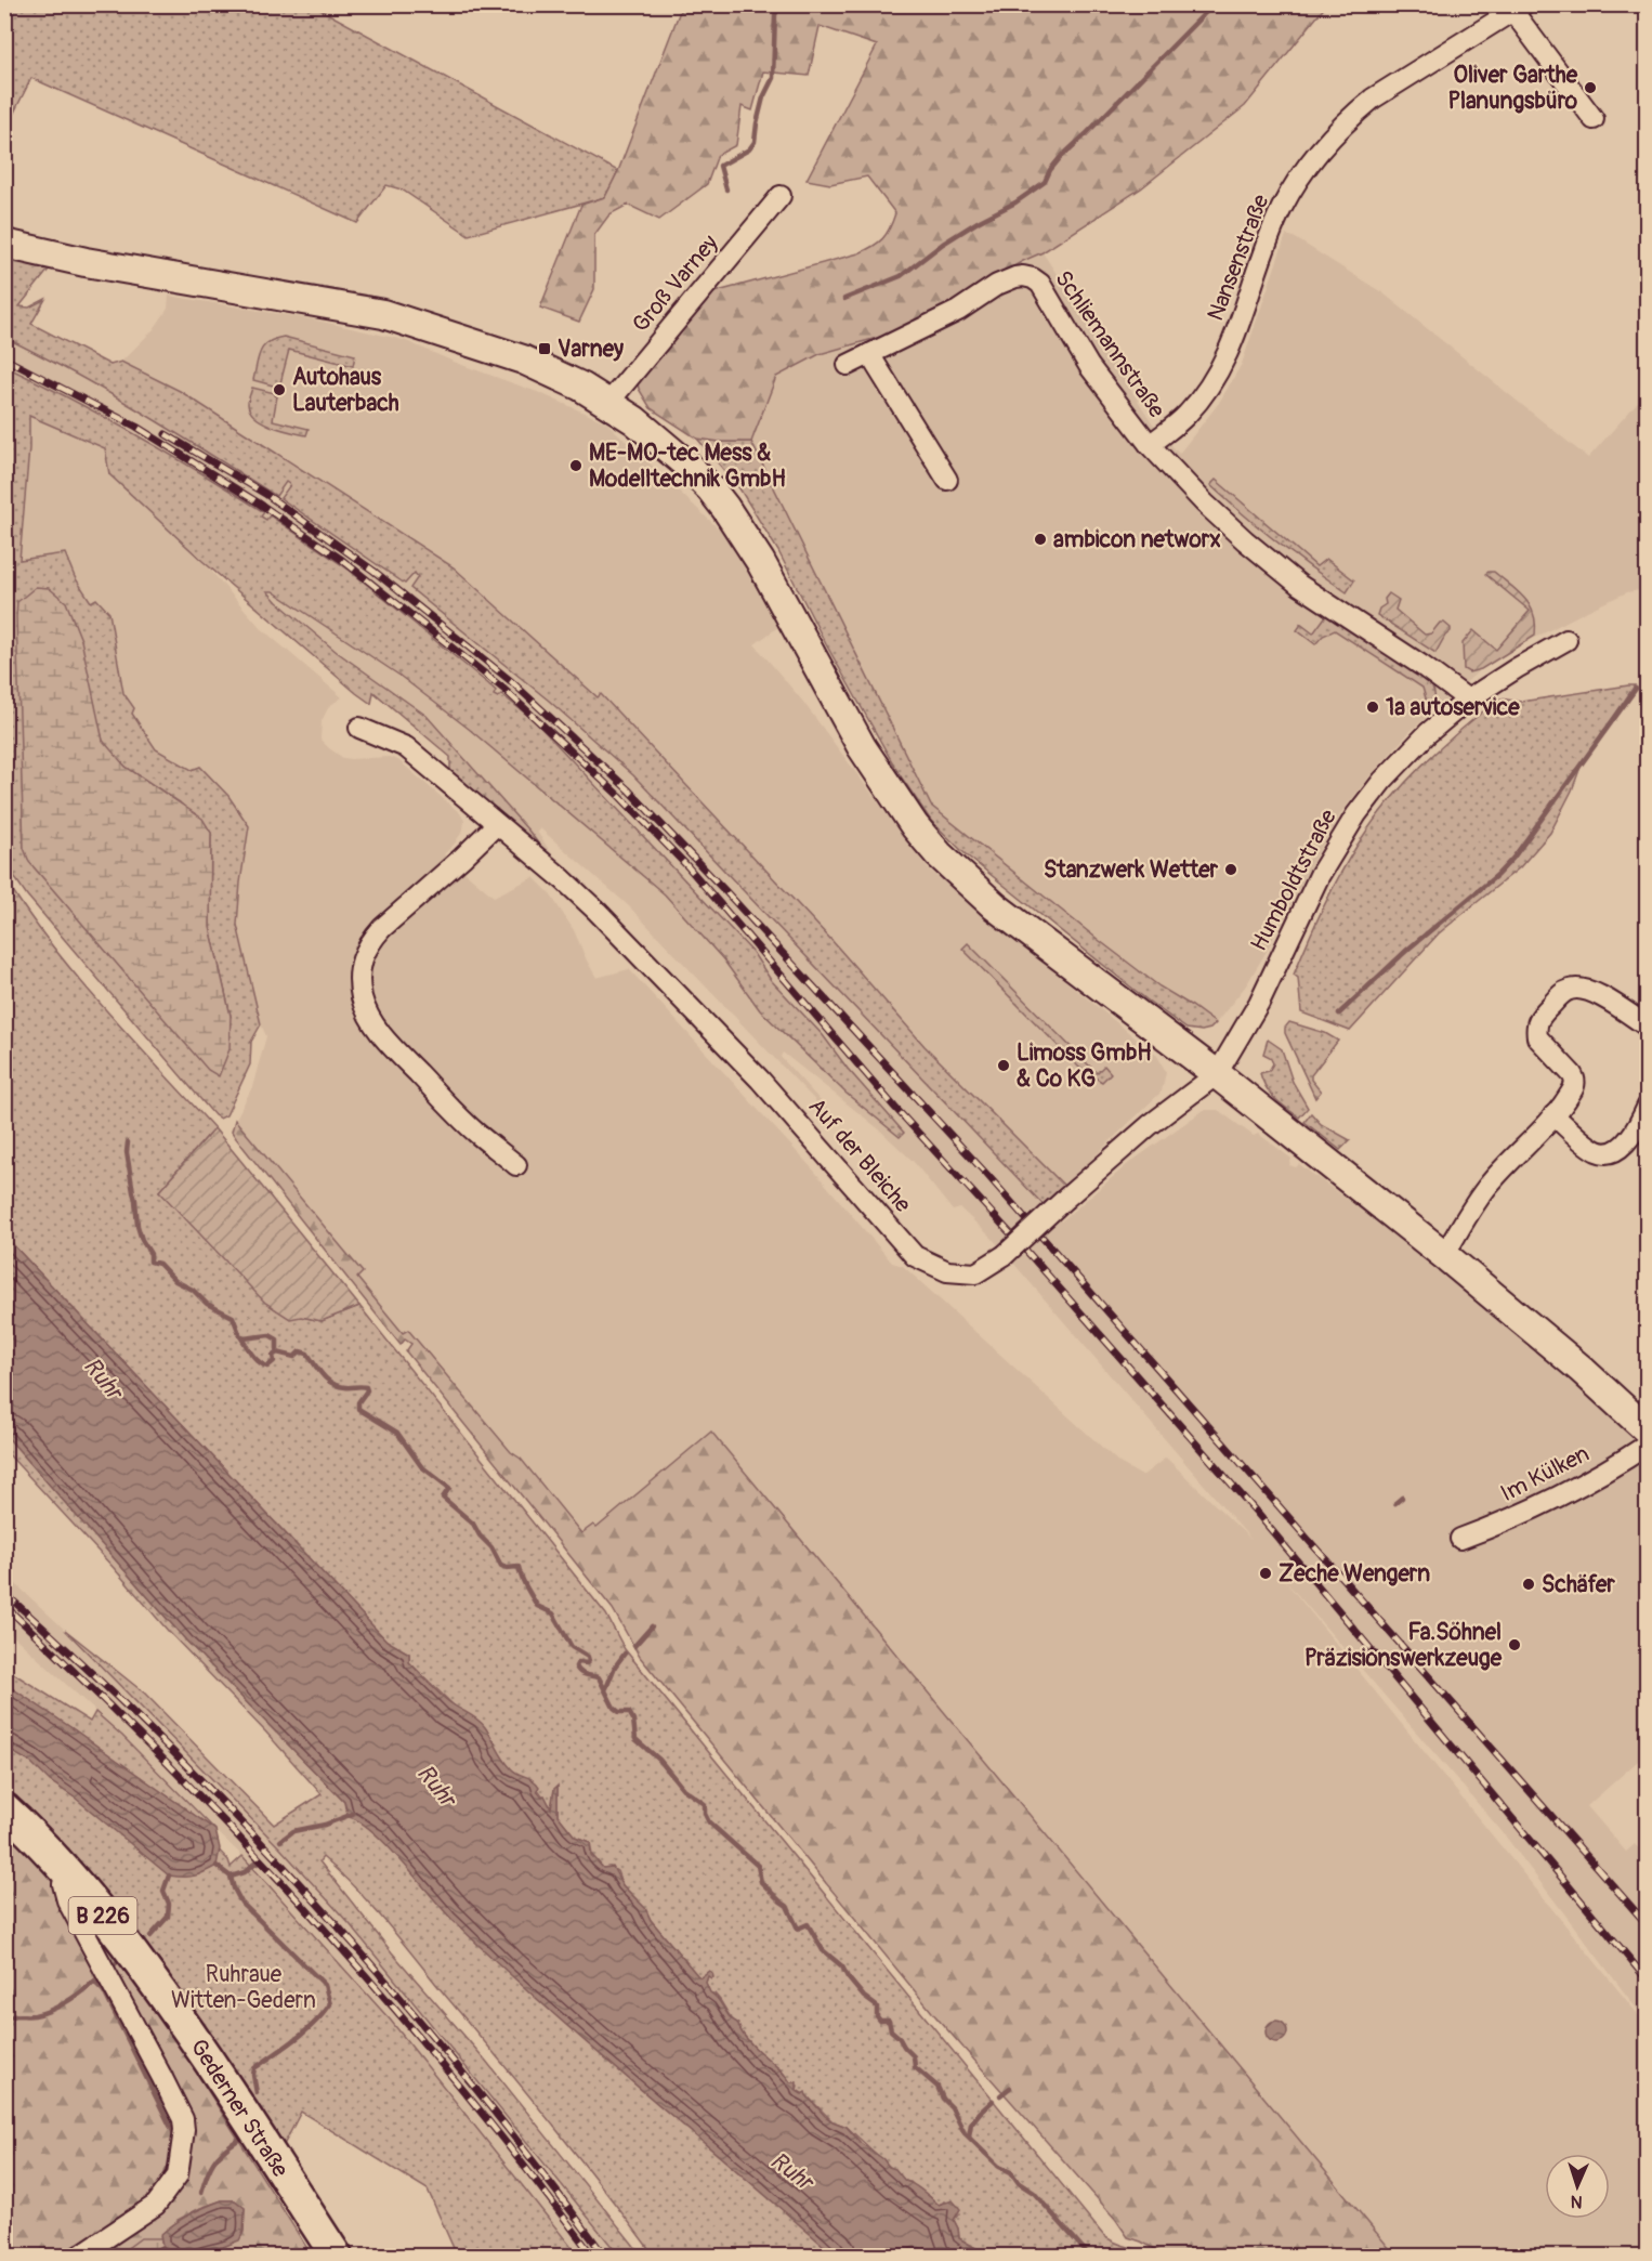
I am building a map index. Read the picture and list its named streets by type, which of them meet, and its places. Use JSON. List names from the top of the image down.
{
  "streets": {
    "main road": ["B 226", "Gederner Straße"],
    "street": [
      "Nansenstraße",
      "Groß Varney",
      "Schliemannstraße",
      "Humboldtstraße",
      "Auf der Bleiche",
      "Im Külken"
    ]
  },
  "crossings": [
    ["Nansenstraße", "Schliemannstraße"],
    ["Schliemannstraße", "Humboldtstraße"],
    ["Humboldtstraße", "Auf der Bleiche"]
  ],
  "water": ["Ruhr"],
  "parks": ["Ruhraue Witten-Gedern"],
  "places": {
    "other": [
      "Oliver Garthe Planungsbüro",
      "Autohaus Lauterbach",
      "ME-MO-tec Mess & Modelltechnik GmbH",
      "ambicon networx",
      "1a autoservice",
      "Stanzwerk Wetter",
      "Limoss GmbH & Co KG",
      "Zeche Wengern",
      "Schäfer",
      "Fa.Söhnel Präzisionswerkzeuge"
    ],
    "transit": ["Varney"]
  },
  "north": "bottom"
}
